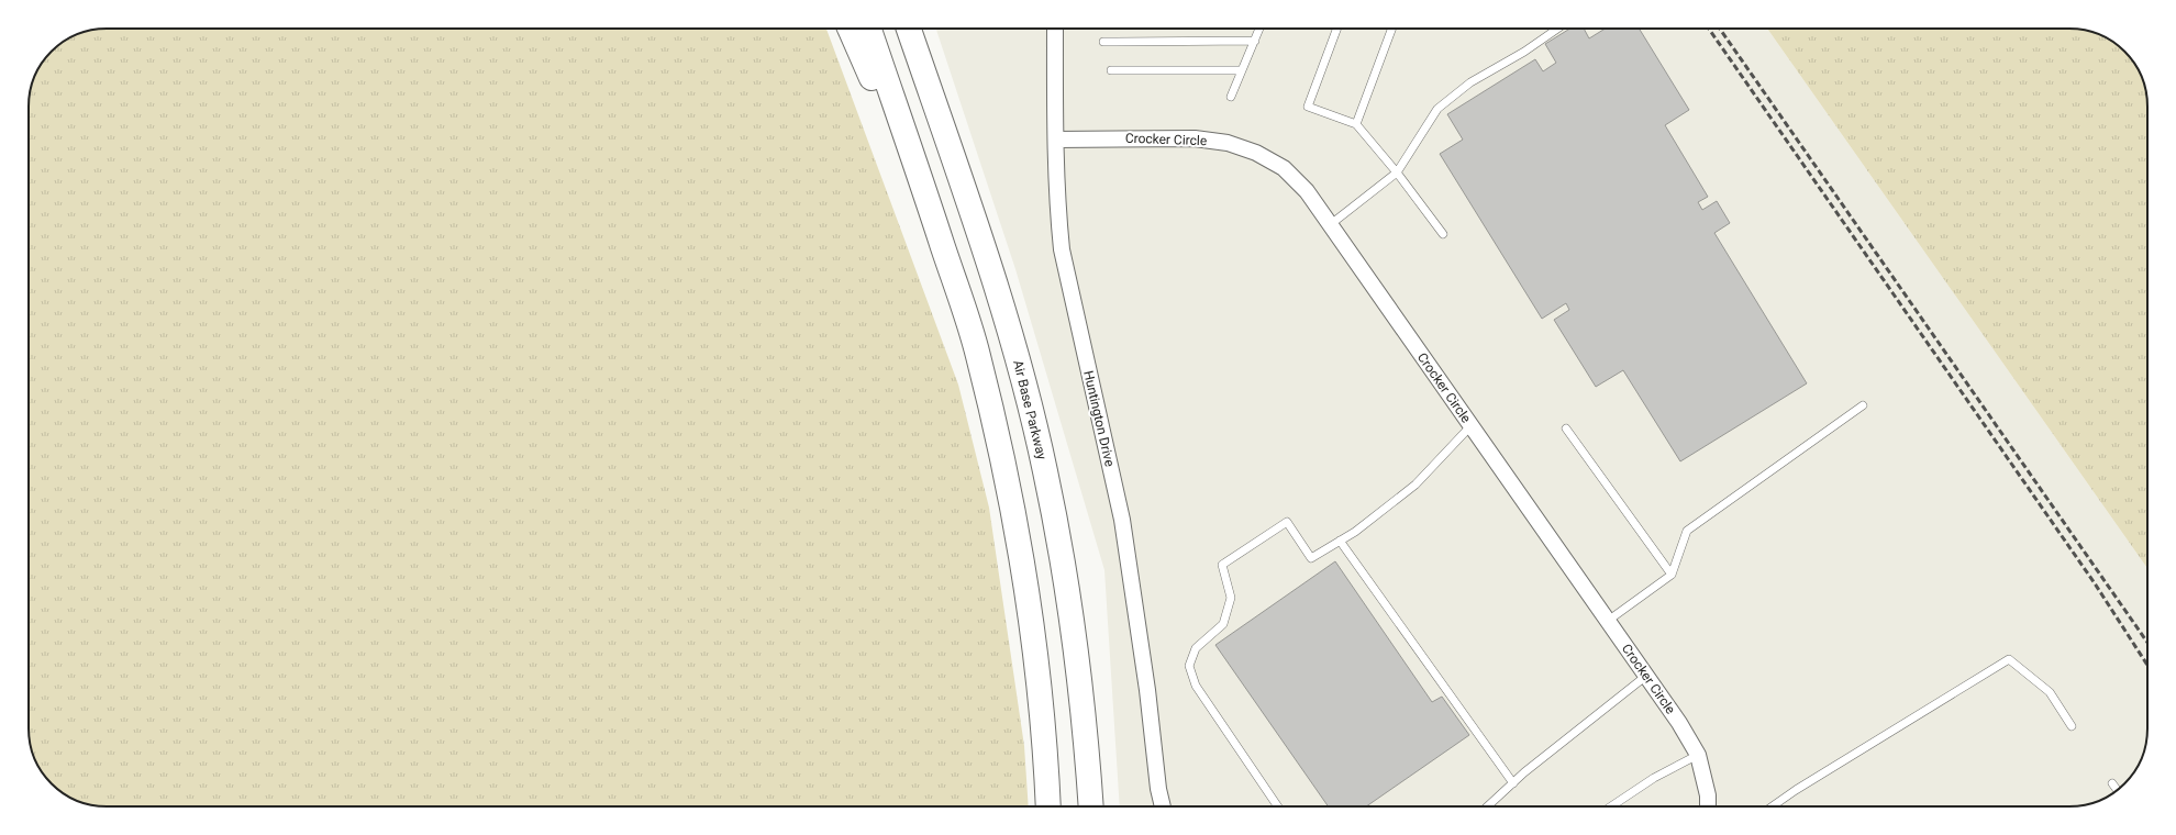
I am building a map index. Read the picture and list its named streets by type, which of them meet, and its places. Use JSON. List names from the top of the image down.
{
  "streets": {
    "main road": ["Air Base Parkway"],
    "street": ["Crocker Circle", "Huntington Drive"]
  },
  "crossings": [
    ["Crocker Circle", "Huntington Drive"]
  ]
}
